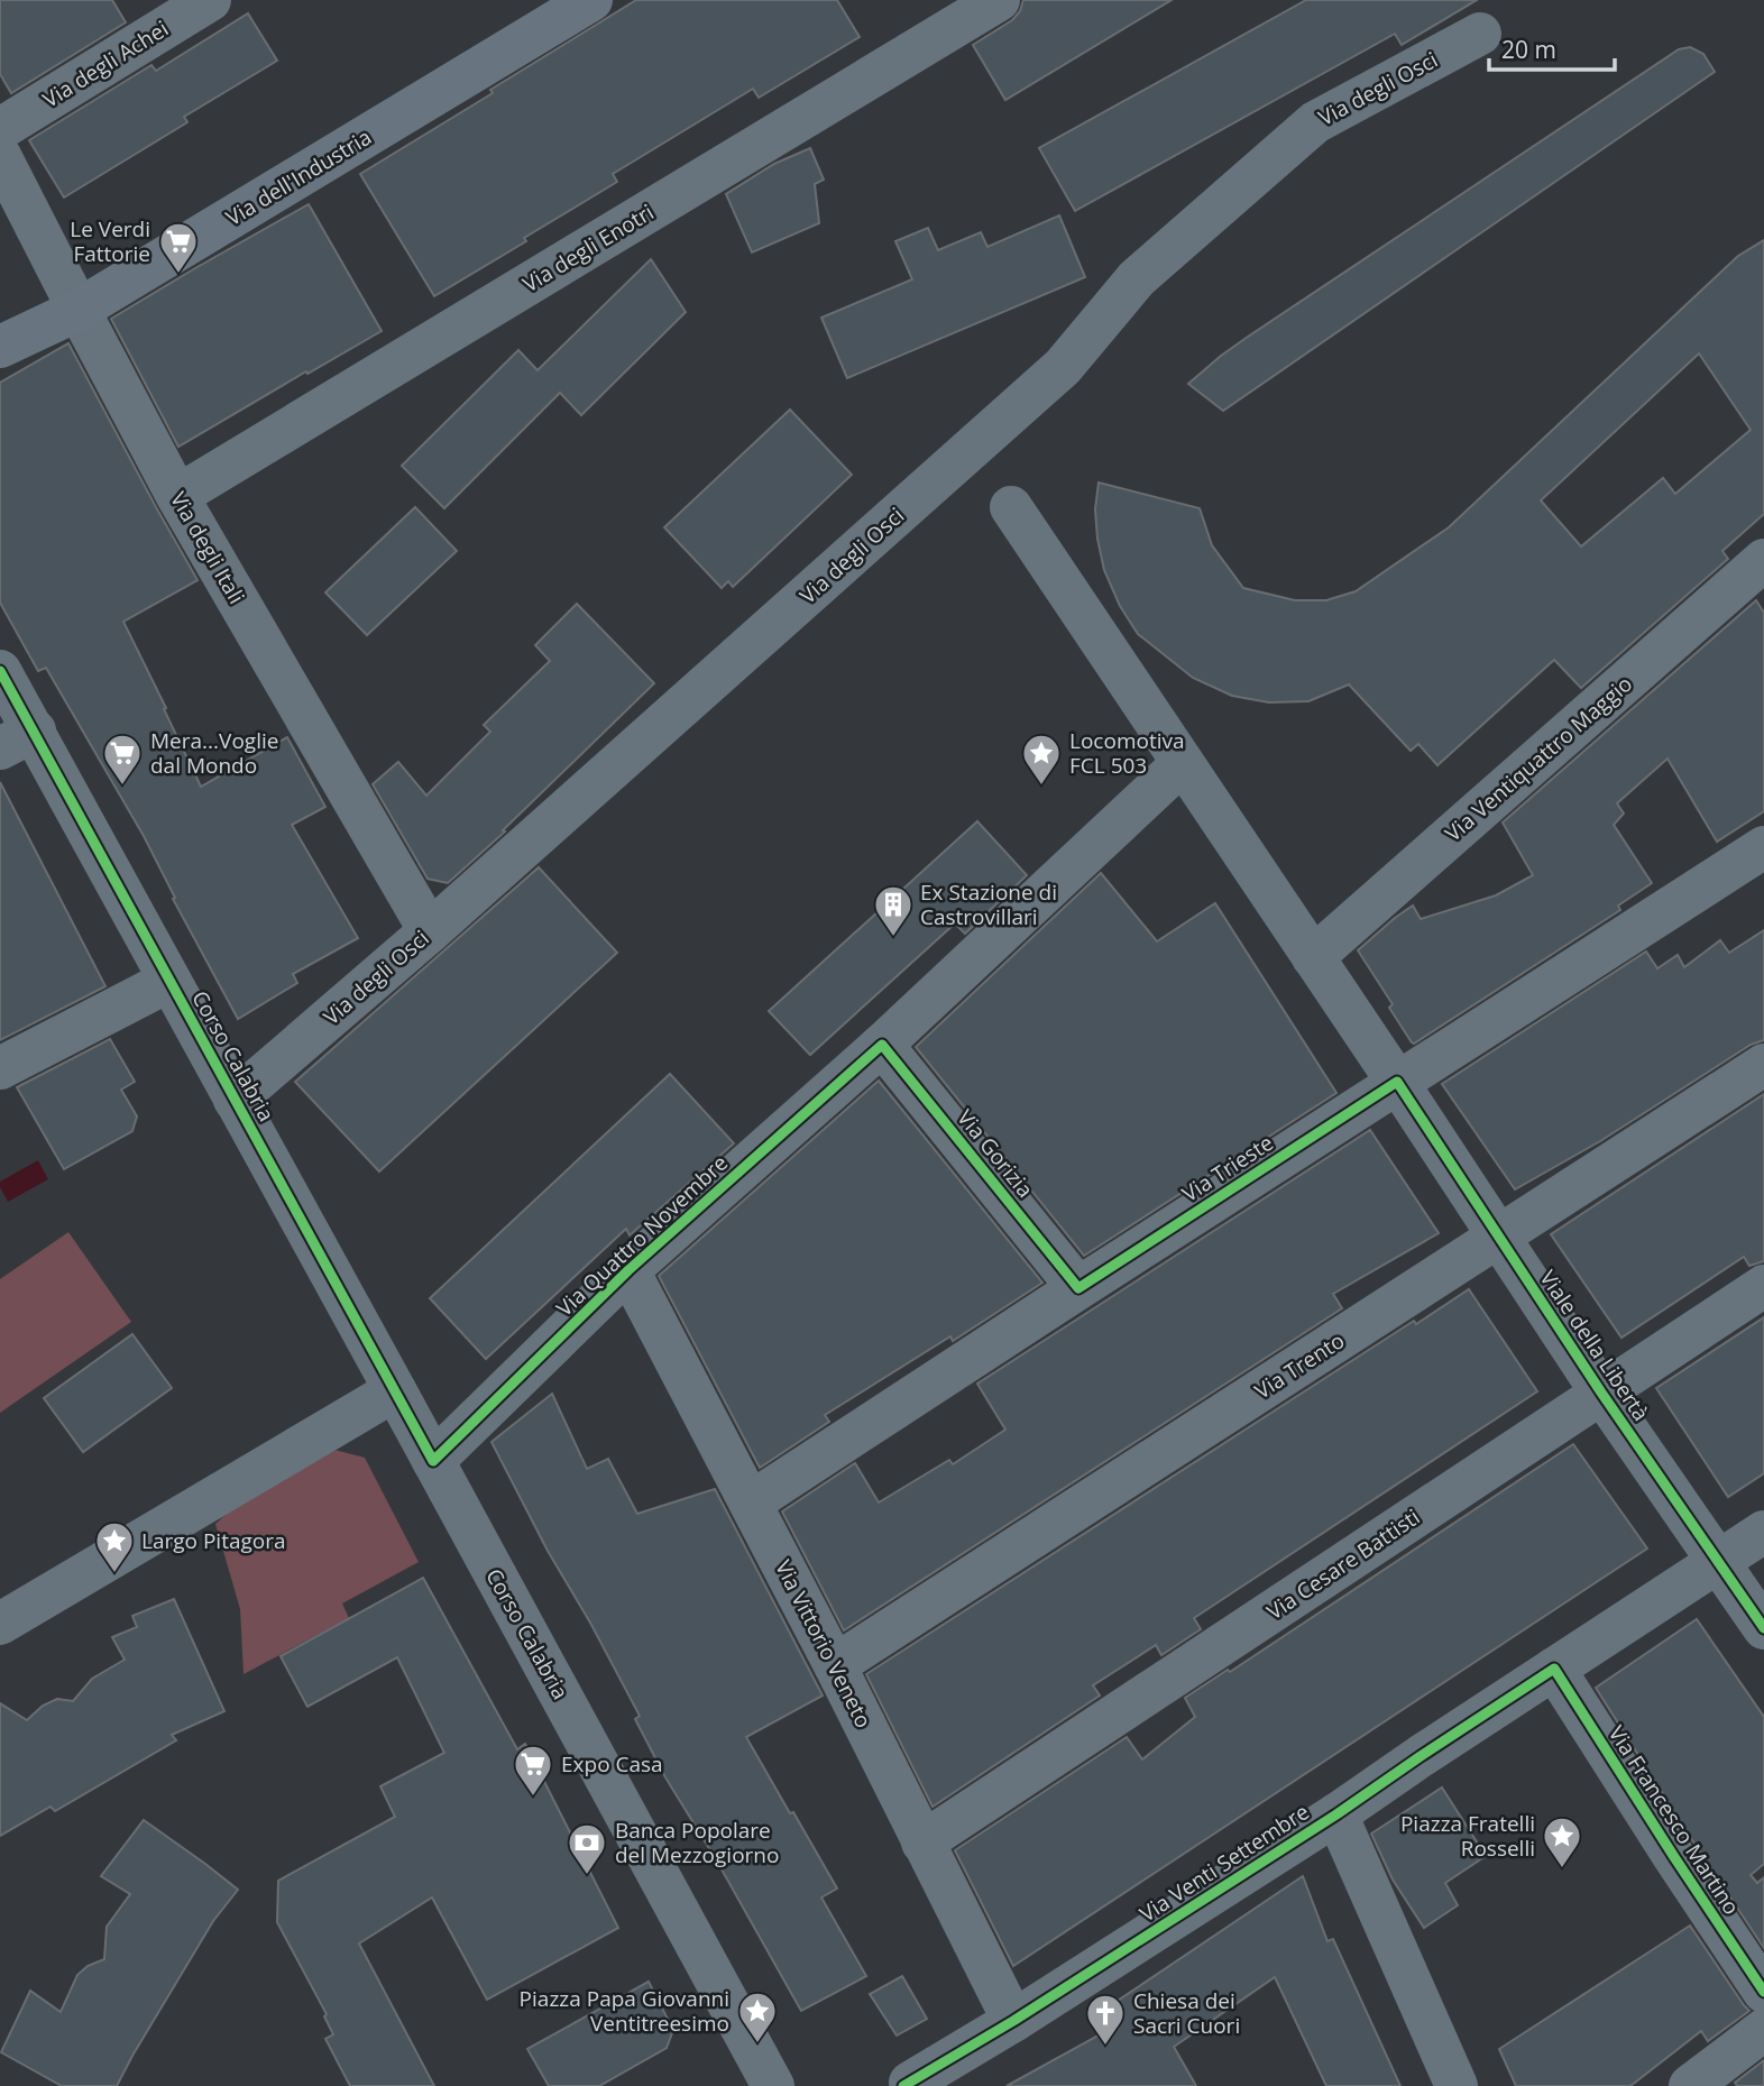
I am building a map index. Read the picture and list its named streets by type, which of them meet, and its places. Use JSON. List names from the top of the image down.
{
  "streets": {
    "main road": ["Corso Calabria", "Via Venti Settembre"],
    "street": [
      "Via degli Achei",
      "Via degli Osci",
      "Via dell'Industria",
      "Via degli Enotri",
      "Via degli Itali",
      "Via Ventiquattro Maggio",
      "Via Gorizia",
      "Via Trieste",
      "Via Quattro Novembre",
      "Viale della Libertà",
      "Via Trento",
      "Via Cesare Battisti",
      "Via Vittorio Veneto",
      "Via Francesco Martino"
    ]
  },
  "crossings": [
    ["Via degli Osci", "Via degli Itali"],
    ["Via degli Osci", "Corso Calabria"],
    ["Via dell'Industria", "Via degli Itali"],
    ["Via degli Enotri", "Via degli Itali"],
    ["Via Ventiquattro Maggio", "Viale della Libertà"],
    ["Corso Calabria", "Via Quattro Novembre"],
    ["Via Gorizia", "Via Trieste"],
    ["Via Gorizia", "Via Quattro Novembre"],
    ["Via Trieste", "Viale della Libertà"],
    ["Via Trieste", "Via Vittorio Veneto"],
    ["Via Quattro Novembre", "Viale della Libertà"],
    ["Via Quattro Novembre", "Via Vittorio Veneto"],
    ["Viale della Libertà", "Via Trento"],
    ["Viale della Libertà", "Via Cesare Battisti"],
    ["Viale della Libertà", "Via Venti Settembre"],
    ["Via Trento", "Via Vittorio Veneto"],
    ["Via Cesare Battisti", "Via Vittorio Veneto"],
    ["Via Vittorio Veneto", "Via Venti Settembre"],
    ["Via Francesco Martino", "Via Venti Settembre"]
  ],
  "places": {
    "supermarket": ["Le Verdi Fattorie", "Mera...Voglie dal Mondo", "Expo Casa"],
    "place": [
      "Locomotiva FCL 503",
      "Largo Pitagora",
      "Piazza Fratelli Rosselli",
      "Piazza Papa Giovanni Ventitreesimo"
    ],
    "building": ["Ex Stazione di Castrovillari"],
    "bank": ["Banca Popolare del Mezzogiorno"],
    "church": ["Chiesa dei Sacri Cuori"]
  },
  "scale_bar": "20 m"
}
